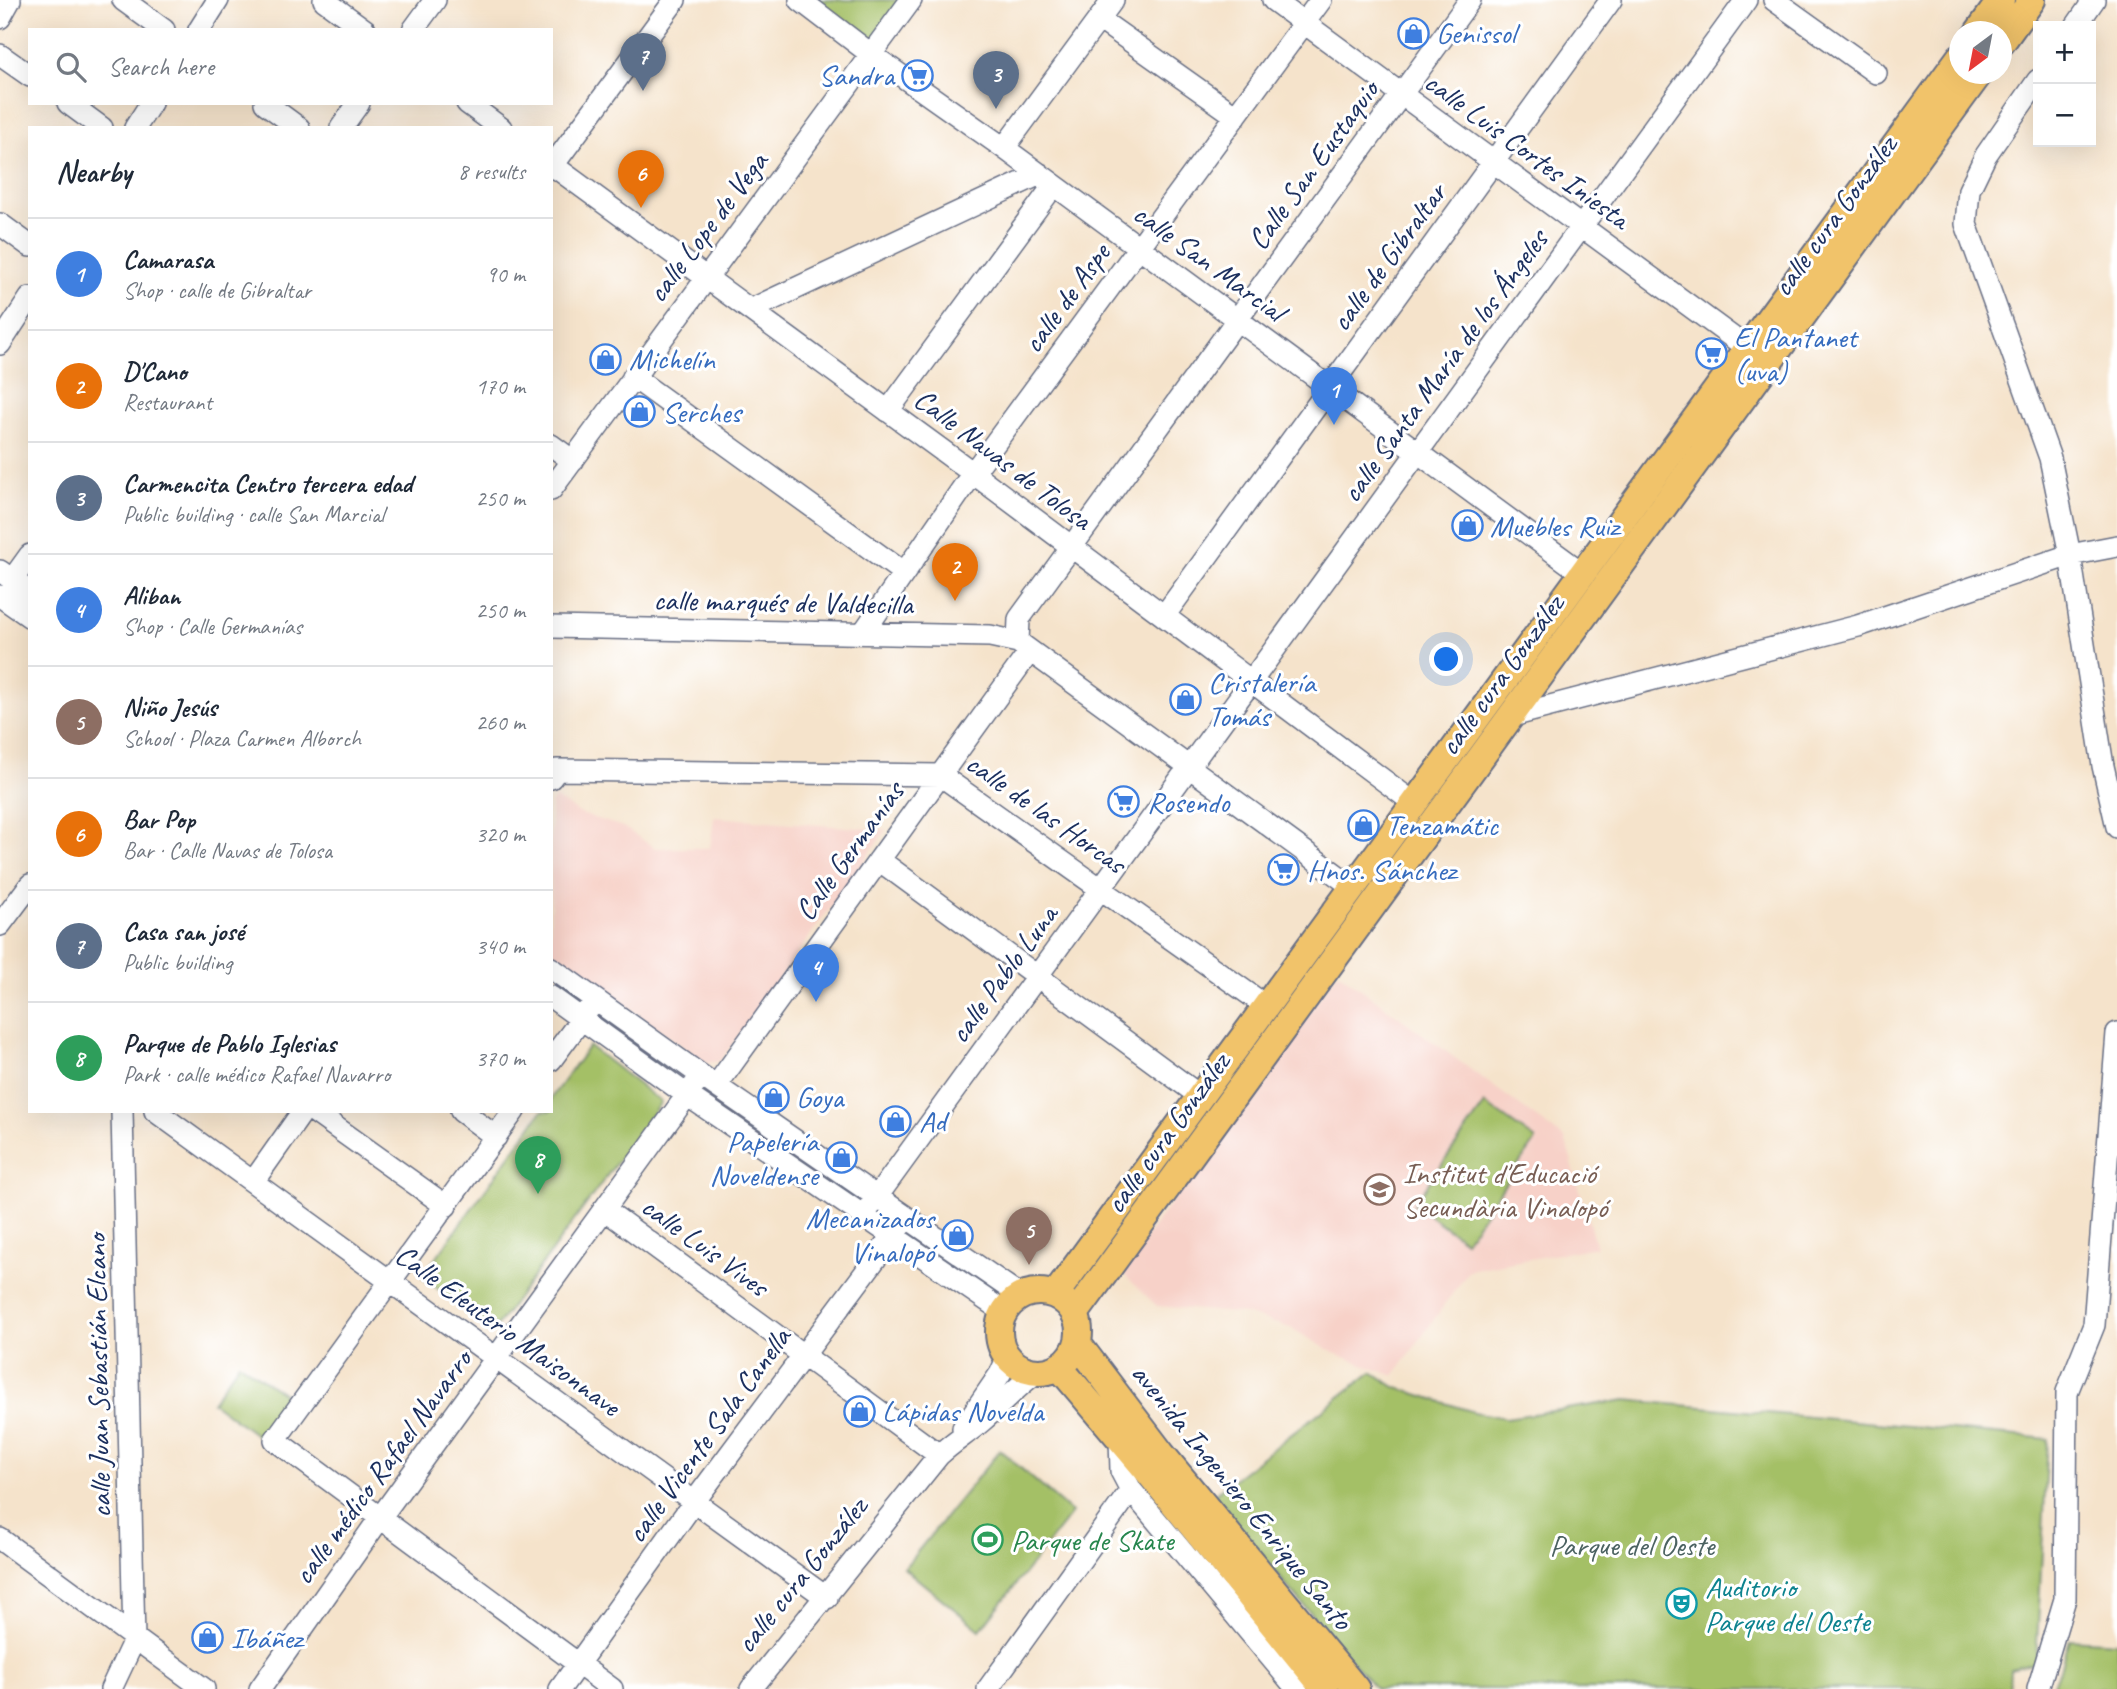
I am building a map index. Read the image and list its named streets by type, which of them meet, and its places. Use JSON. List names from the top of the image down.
{
  "streets": {
    "main road": ["calle cura González", "avenida Ingeniero Enrique Santo"],
    "street": [
      "calle Luis Cortes Iniesta",
      "Calle San Eustaquio",
      "calle Lope de Vega",
      "calle de Gibraltar",
      "calle San Marcial",
      "calle de Aspe",
      "calle Santa María de los Ángeles",
      "Calle Navas de Tolosa",
      "calle marqués de Valdecilla",
      "calle de las Horcas",
      "Calle Germanías",
      "calle Pablo Luna",
      "calle Luis Vives",
      "Calle Eleuterio Maisonnave",
      "calle Juan Sebastián Elcano",
      "calle Vicente Sala Canella",
      "calle médico Rafael Navarro"
    ]
  },
  "crossings": [
    ["calle Luis Cortes Iniesta", "Calle San Eustaquio"],
    ["calle Luis Cortes Iniesta", "calle cura González"],
    ["calle Luis Cortes Iniesta", "calle de Gibraltar"],
    ["calle Luis Cortes Iniesta", "calle de Aspe"],
    ["calle Luis Cortes Iniesta", "calle Santa María de los Ángeles"],
    ["Calle San Eustaquio", "calle San Marcial"],
    ["Calle San Eustaquio", "Calle Navas de Tolosa"],
    ["Calle San Eustaquio", "calle marqués de Valdecilla"],
    ["Calle San Eustaquio", "Calle Germanías"],
    ["calle cura González", "calle San Marcial"],
    ["calle cura González", "Calle Navas de Tolosa"],
    ["calle cura González", "calle marqués de Valdecilla"],
    ["calle cura González", "calle de las Horcas"],
    ["calle cura González", "calle Luis Vives"],
    ["calle cura González", "Calle Eleuterio Maisonnave"],
    ["calle cura González", "avenida Ingeniero Enrique Santo"],
    ["calle Lope de Vega", "calle San Marcial"],
    ["calle Lope de Vega", "Calle Navas de Tolosa"],
    ["calle de Gibraltar", "calle San Marcial"],
    ["calle de Gibraltar", "Calle Navas de Tolosa"],
    ["calle San Marcial", "calle de Aspe"],
    ["calle San Marcial", "calle Santa María de los Ángeles"],
    ["calle de Aspe", "Calle Navas de Tolosa"],
    ["calle de Aspe", "calle marqués de Valdecilla"],
    ["calle Santa María de los Ángeles", "Calle Navas de Tolosa"],
    ["calle Santa María de los Ángeles", "calle marqués de Valdecilla"],
    ["calle Santa María de los Ángeles", "calle Pablo Luna"],
    ["calle marqués de Valdecilla", "Calle Germanías"],
    ["calle marqués de Valdecilla", "calle Pablo Luna"],
    ["calle de las Horcas", "Calle Germanías"],
    ["calle de las Horcas", "calle Pablo Luna"],
    ["Calle Germanías", "calle médico Rafael Navarro"],
    ["calle Luis Vives", "calle Vicente Sala Canella"],
    ["calle Luis Vives", "calle médico Rafael Navarro"],
    ["Calle Eleuterio Maisonnave", "calle Vicente Sala Canella"],
    ["Calle Eleuterio Maisonnave", "calle médico Rafael Navarro"]
  ],
  "parks": ["Parque del Oeste"],
  "places": {
    "shop": [
      "Genissol",
      "Michelín",
      "Serches",
      "Muebles Ruiz",
      "Cristalería Tomás",
      "Tenzamátic",
      "Goya",
      "Ad",
      "Papelería Noveldense",
      "Mecanizados Vinalopó",
      "Lápidas Novelda",
      "Ibáñez"
    ],
    "supermarket": [
      "Sandra",
      "El Pantanet (uva)",
      "Rosendo",
      "Hnos. Sánchez"
    ],
    "school or university": ["Institut d'Educació Secundària Vinalopó"],
    "sports": ["Parque de Skate"],
    "theatre": ["Auditorio Parque del Oeste"]
  },
  "north": "bottom left",
  "page": {
    "map_buttons": ["+", "−"],
    "search": "Search here",
    "pins": [
      "7",
      "3",
      "6",
      "1",
      "2",
      "4",
      "8",
      "5"
    ],
    "heading": ["Nearby", "8 results"],
    "list": [
      {
        "mark": "1",
        "name": "Camarasa",
        "note": "Shop · calle de Gibraltar",
        "value": "90 m"
      },
      {
        "mark": "2",
        "name": "D'Cano",
        "note": "Restaurant",
        "value": "170 m"
      },
      {
        "mark": "3",
        "name": "Carmencita Centro tercera edad",
        "note": "Public building · calle San Marcial",
        "value": "250 m"
      },
      {
        "mark": "4",
        "name": "Aliban",
        "note": "Shop · Calle Germanías",
        "value": "250 m"
      },
      {
        "mark": "5",
        "name": "Niño Jesús",
        "note": "School · Plaza Carmen Alborch",
        "value": "260 m"
      },
      {
        "mark": "6",
        "name": "Bar Pop",
        "note": "Bar · Calle Navas de Tolosa",
        "value": "320 m"
      },
      {
        "mark": "7",
        "name": "Casa san josé",
        "note": "Public building",
        "value": "340 m"
      },
      {
        "mark": "8",
        "name": "Parque de Pablo Iglesias",
        "note": "Park · calle médico Rafael Navarro",
        "value": "370 m"
      }
    ]
  }
}
